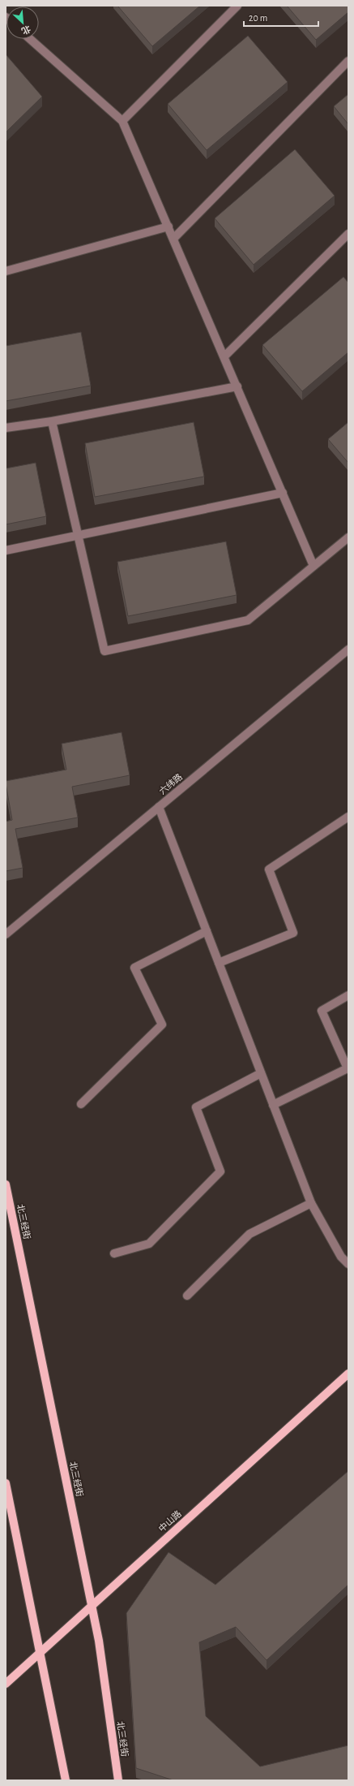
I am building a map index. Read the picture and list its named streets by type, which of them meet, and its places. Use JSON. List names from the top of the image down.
{
  "streets": {
    "main road": ["北三经街", "中山路"],
    "street": ["六纬路"]
  },
  "crossings": [
    ["北三经街", "中山路"]
  ],
  "scale_bar": "20 m",
  "north": "bottom right"
}
